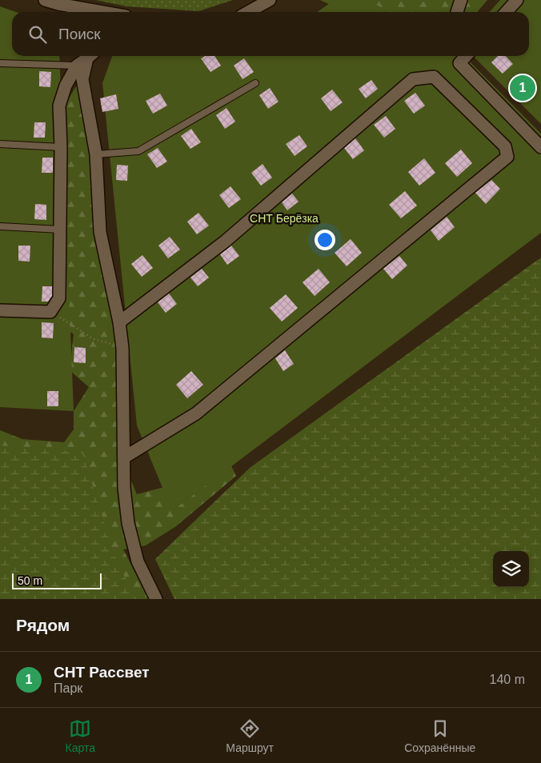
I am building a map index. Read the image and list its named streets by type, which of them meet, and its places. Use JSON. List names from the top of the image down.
{
  "parks": ["СНТ Берёзка"],
  "scale_bar": "50 m",
  "page": {
    "search": "Поиск",
    "pins": "1",
    "scale": "50 m",
    "heading": "Рядом",
    "list": [
      {
        "mark": "1",
        "name": "СНТ Рассвет",
        "note": "Парк",
        "value": "140 m"
      }
    ],
    "nav": ["Карта", "Маршрут", "Сохранённые"]
  }
}
